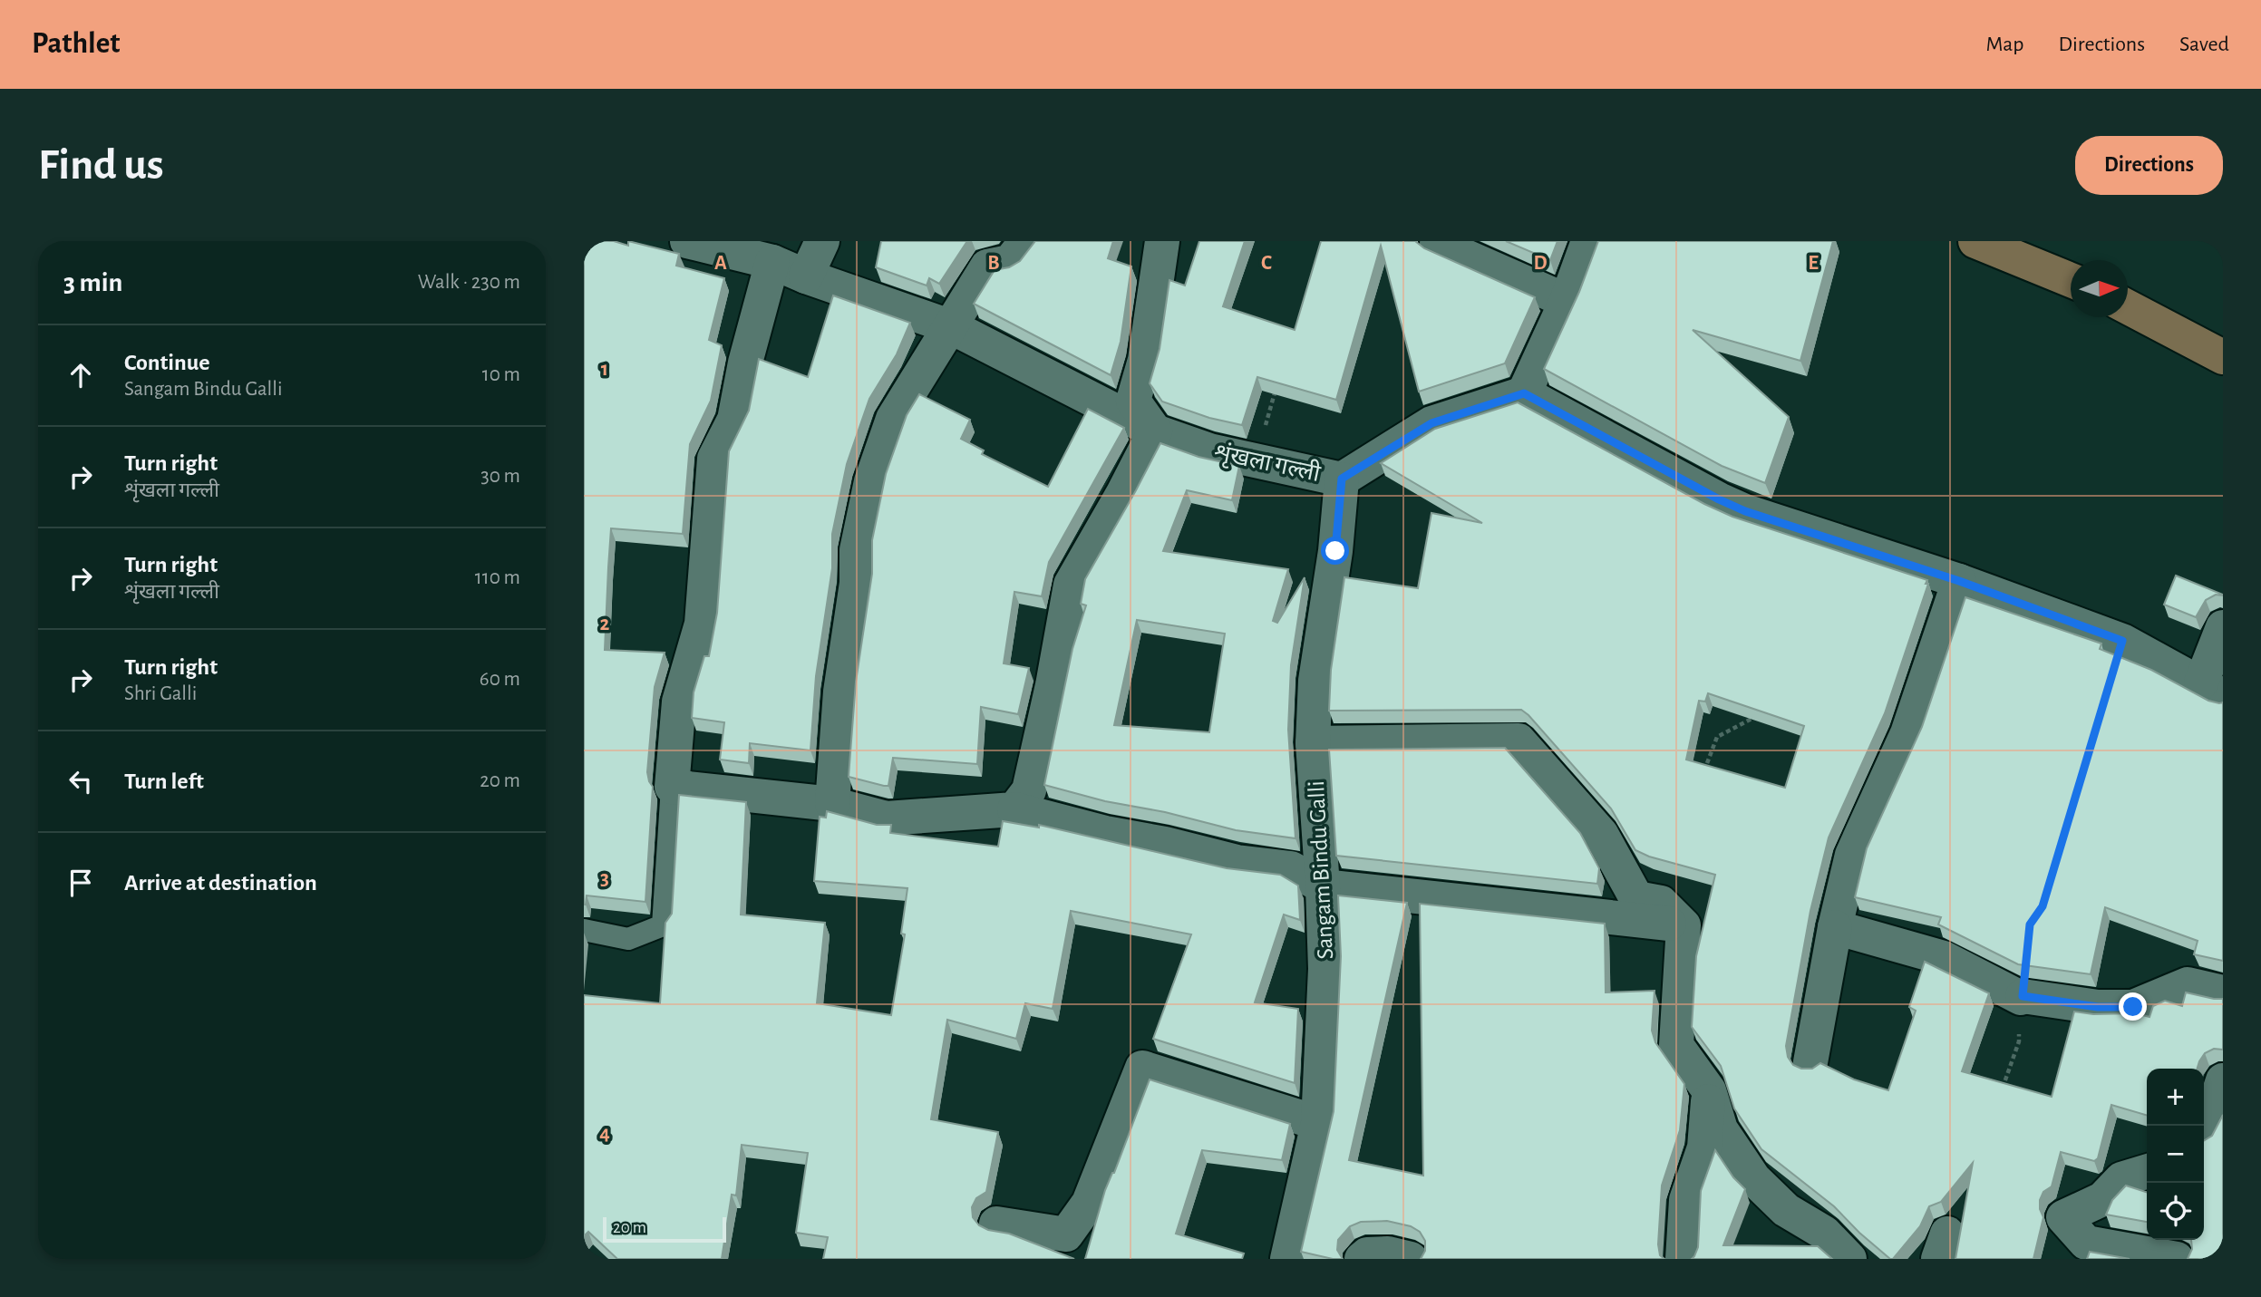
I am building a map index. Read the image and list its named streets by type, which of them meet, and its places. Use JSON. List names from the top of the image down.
{
  "streets": {
    "street": ["शृंखला गल्ली", "Sangam Bindu Galli"]
  },
  "crossings": [
    ["शृंखला गल्ली", "Sangam Bindu Galli"]
  ],
  "scale_bar": "20 m",
  "north": "right",
  "page": {
    "header": "Pathlet",
    "nav": ["Map", "Directions", "Saved"],
    "buttons": "Directions",
    "title": "Find us",
    "heading": ["3 min", "Walk · 230 m"],
    "list": [
      ["Continue", "Sangam Bindu Galli", "10 m"],
      ["Turn right", "शृंखला गल्ली", "30 m"],
      ["Turn right", "शृंखला गल्ली", "110 m"],
      ["Turn right", "Shri Galli", "60 m"],
      ["Turn left", "20 m"],
      "Arrive at destination"
    ],
    "map_buttons": ["+", "−"],
    "scale": "20 m"
  },
  "grid": {
    "columns": [
      "A",
      "B",
      "C",
      "D",
      "E"
    ],
    "rows": [
      "1",
      "2",
      "3",
      "4"
    ]
  }
}
